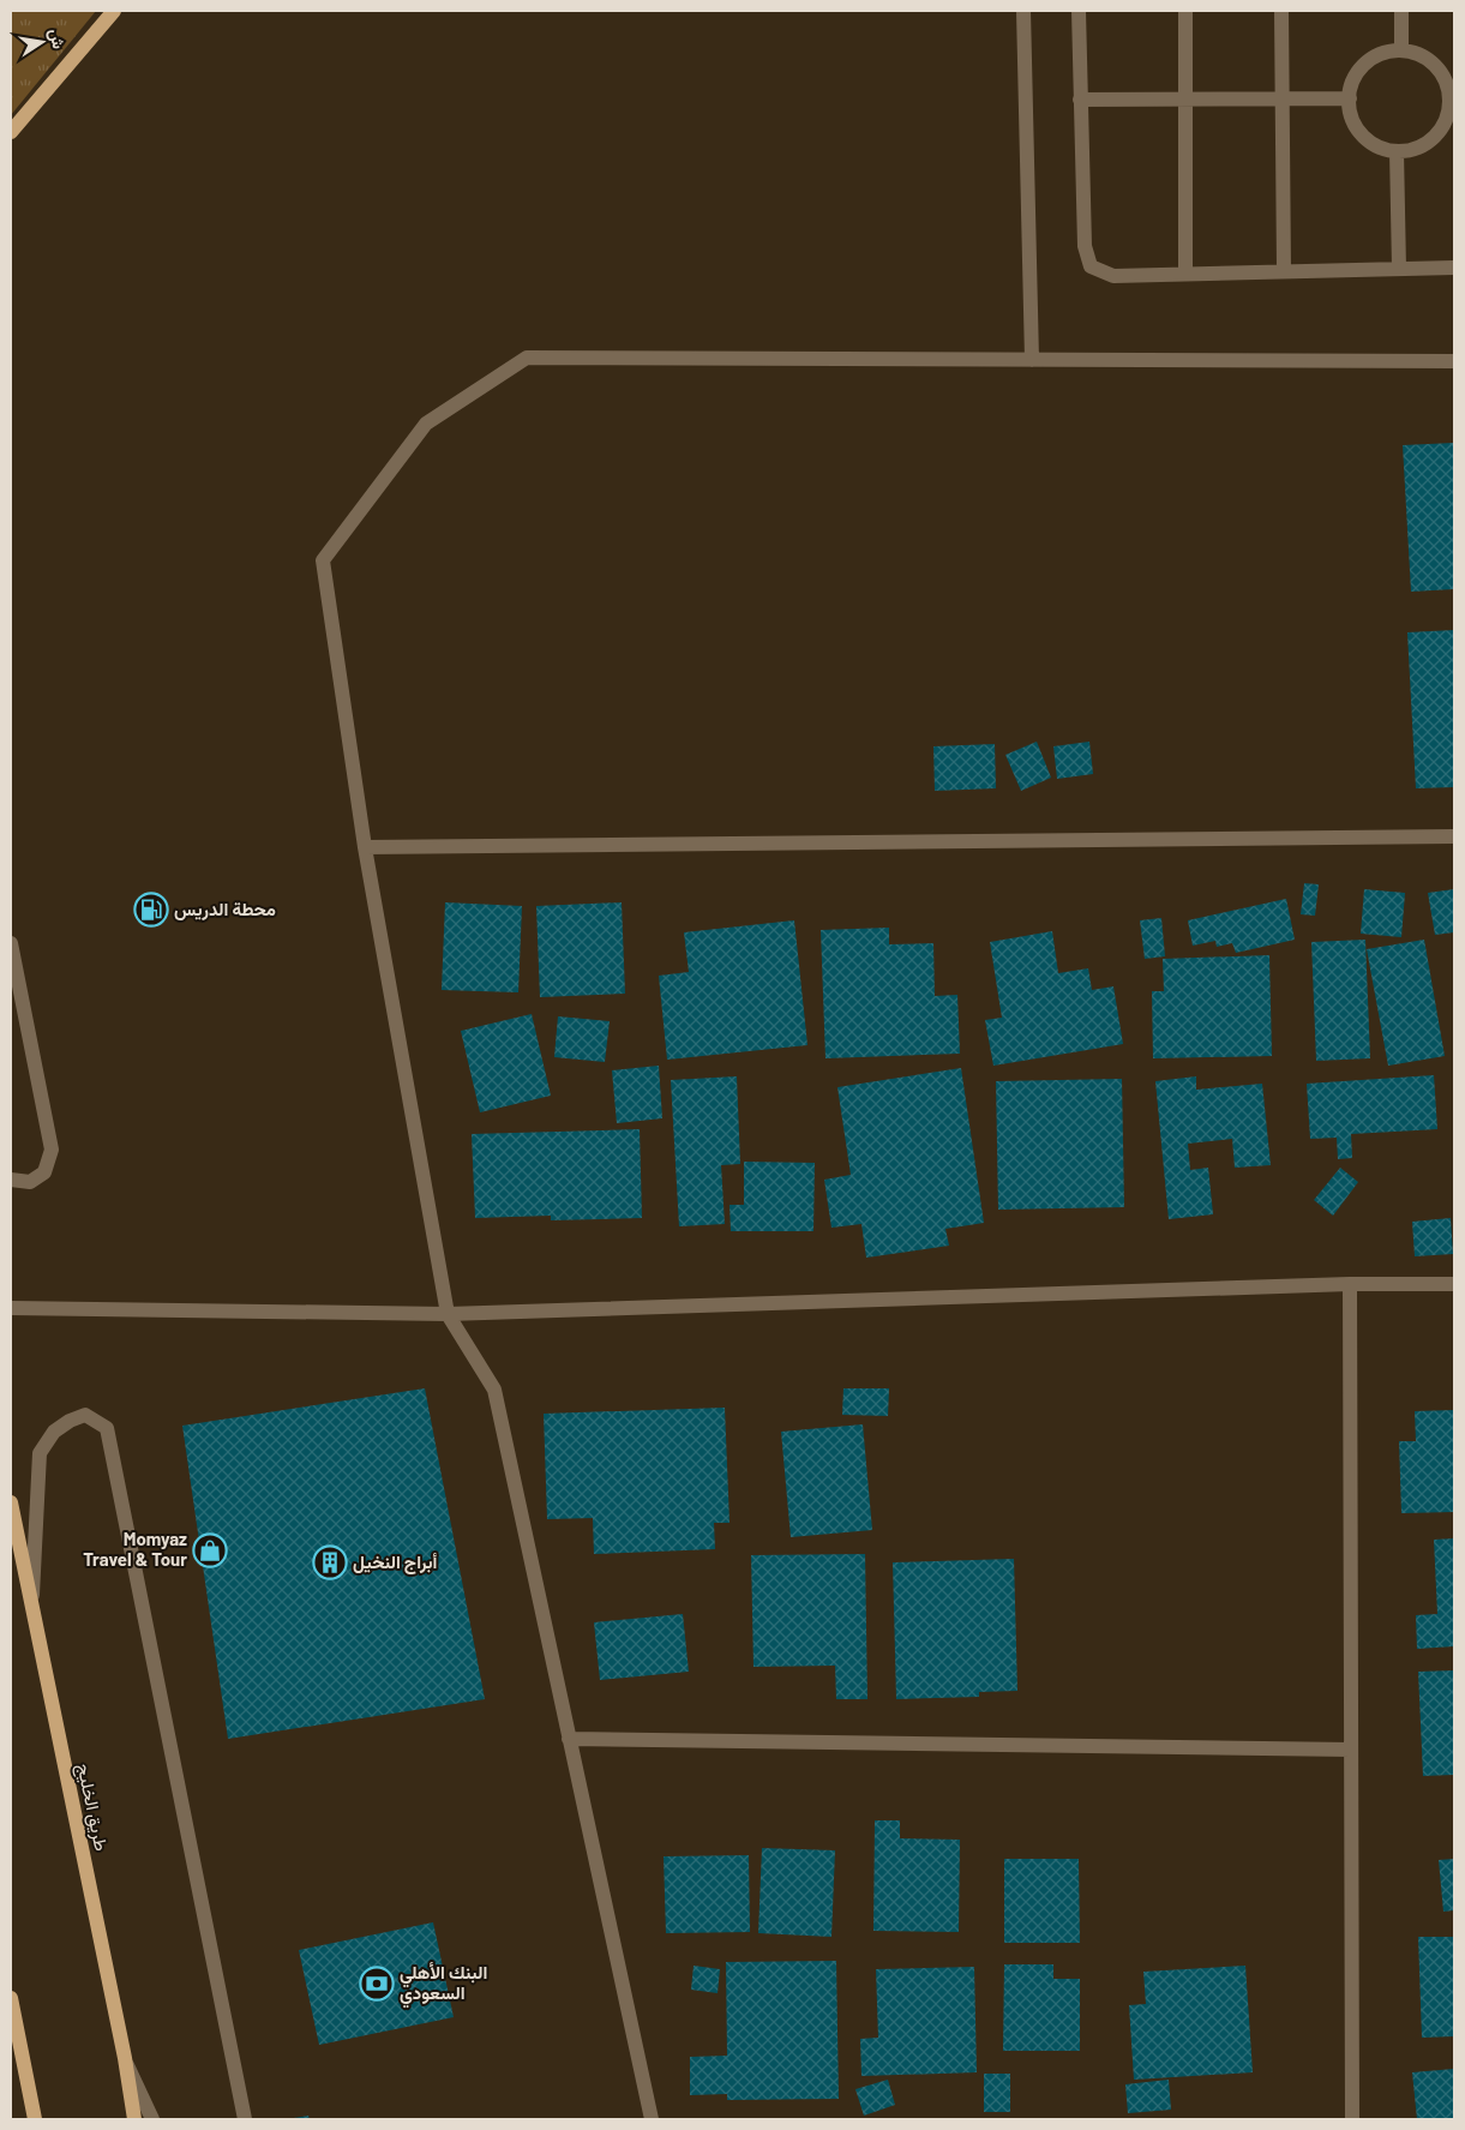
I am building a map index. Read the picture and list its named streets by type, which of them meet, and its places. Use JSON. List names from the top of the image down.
{
  "streets": {
    "main road": ["طريق الخليج"]
  },
  "places": {
    "fuel station": ["محطة الدريس"],
    "shop": ["Momyaz Travel & Tour"],
    "building": ["أبراج النخيل"],
    "bank": ["البنك الأهلي السعودي"]
  },
  "north": "right"
}
